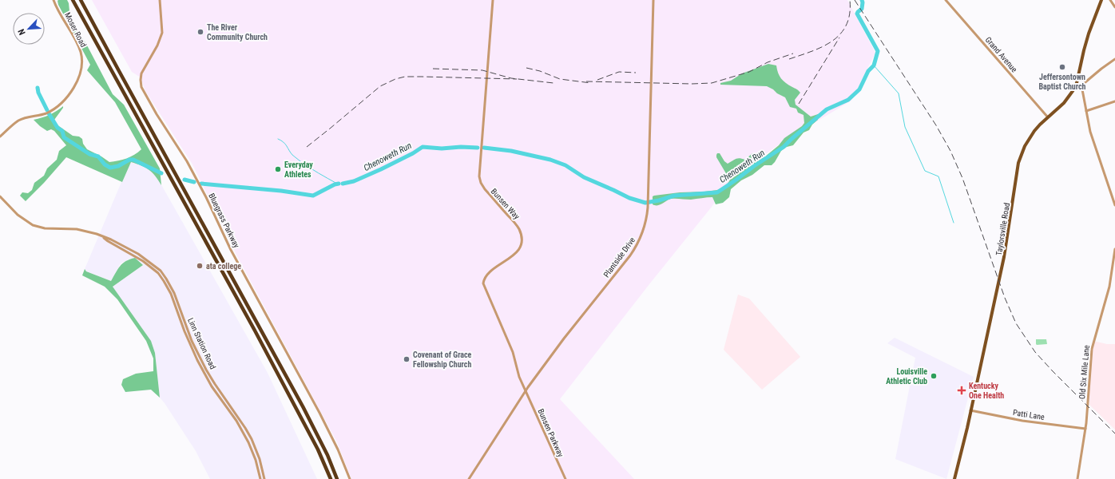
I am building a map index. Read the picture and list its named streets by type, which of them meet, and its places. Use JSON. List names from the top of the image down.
{
  "streets": {
    "main road": ["Taylorsville Road"],
    "street": [
      "Moser Road",
      "Grand Avenue",
      "Bunsen Way",
      "Bluegrass Parkway",
      "Plantside Drive",
      "Linn Station Road",
      "Old Six Mile Lane",
      "Patti Lane",
      "Bunsen Parkway"
    ]
  },
  "crossings": [
    ["Grand Avenue", "Taylorsville Road"],
    ["Bunsen Way", "Plantside Drive"],
    ["Bunsen Way", "Bunsen Parkway"],
    ["Taylorsville Road", "Patti Lane"],
    ["Plantside Drive", "Bunsen Parkway"],
    ["Old Six Mile Lane", "Patti Lane"]
  ],
  "water": ["Chenoweth Run"],
  "places": {
    "other": [
      "The River Community Church",
      "Jeffersontown Baptist Church",
      "Everyday Athletes",
      "ata college",
      "Covenant of Grace Fellowship Church",
      "Louisville Athletic Club"
    ],
    "health": ["Kentucky One Health"]
  },
  "north": "bottom left"
}
